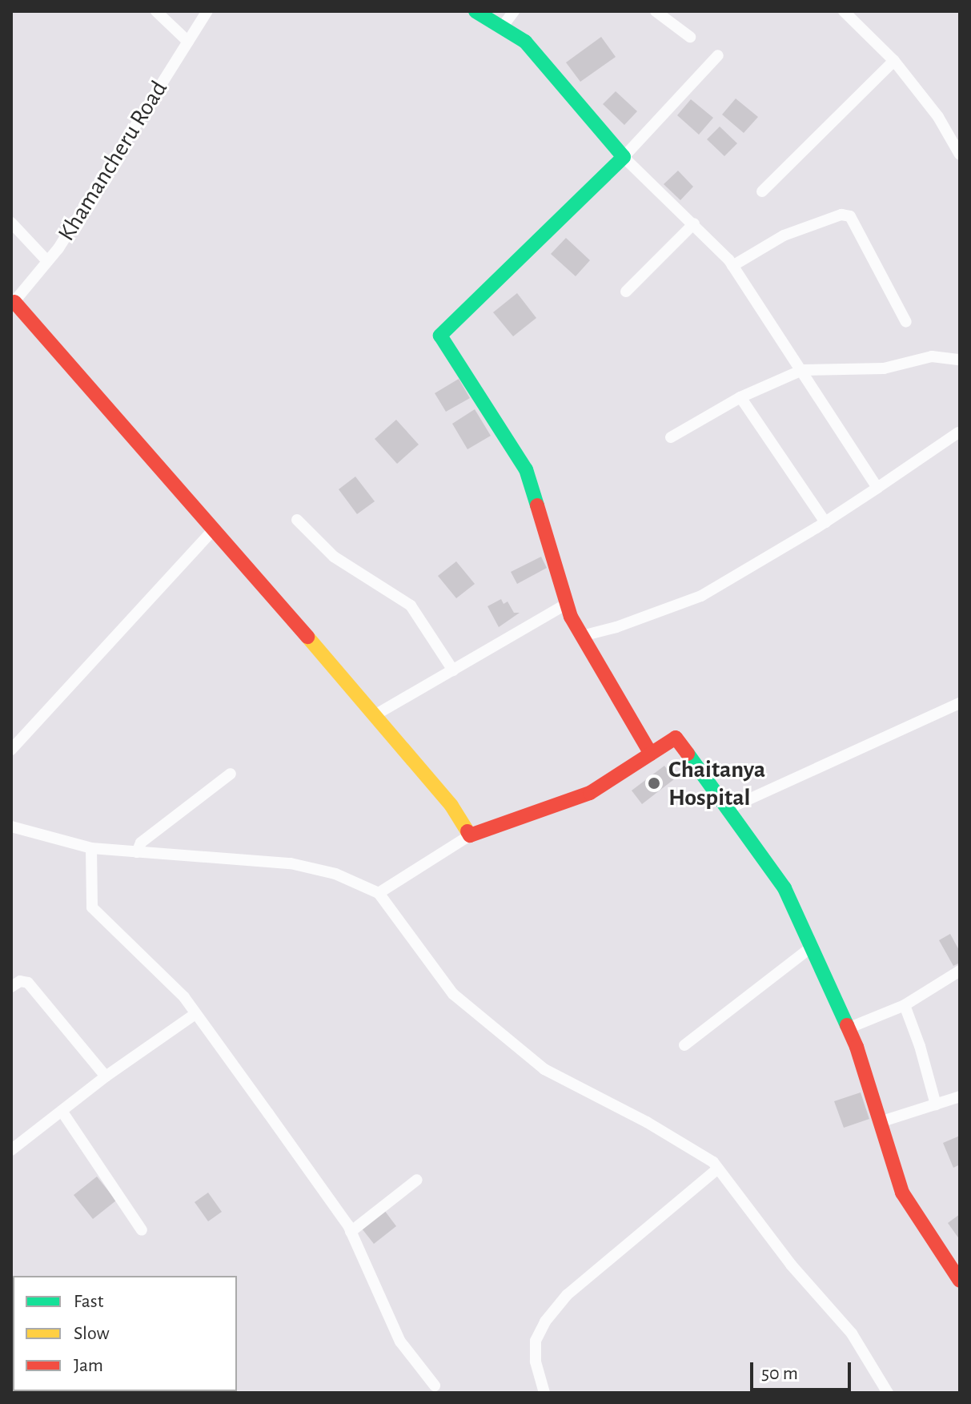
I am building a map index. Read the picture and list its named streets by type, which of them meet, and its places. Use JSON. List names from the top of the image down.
{
  "streets": {
    "street": ["Khamancheru Road"]
  },
  "places": ["Chaitanya Hospital"],
  "legend": ["Fast", "Slow", "Jam"],
  "scale_bar": "50 m"
}
